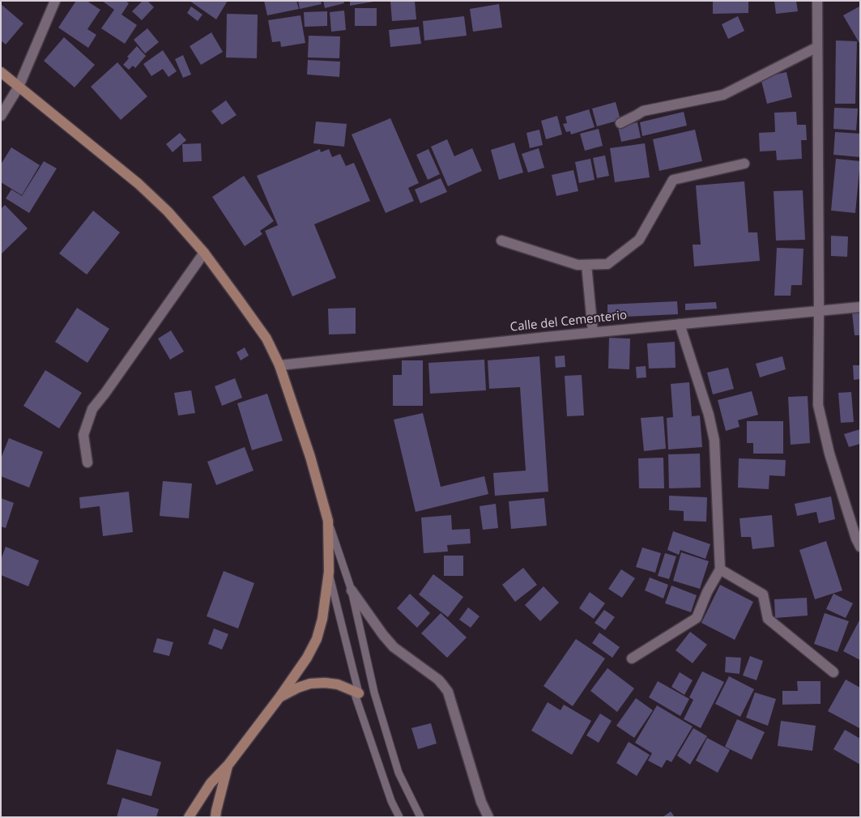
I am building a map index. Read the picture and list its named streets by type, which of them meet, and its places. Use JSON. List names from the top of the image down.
{
  "streets": {
    "street": ["Calle del Cementerio"]
  }
}
